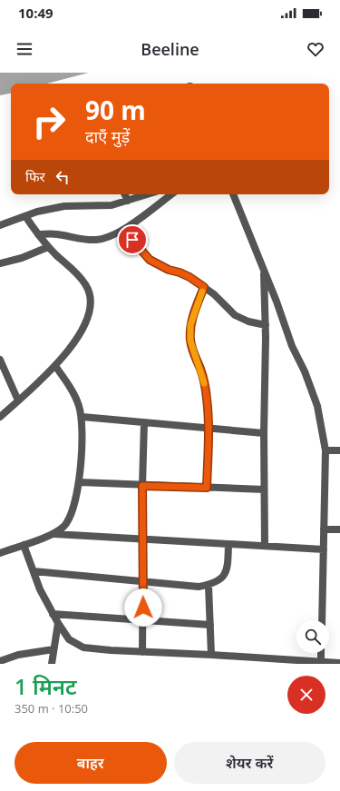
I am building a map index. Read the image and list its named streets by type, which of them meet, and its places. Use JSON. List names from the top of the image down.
{
  "page": {
    "status": "10:49",
    "header": "Beeline",
    "turn": ["90 m", "दाएँ मुड़ें"],
    "then": "फिर",
    "heading": ["1 मिनट", "350 m · 10:50"],
    "buttons": ["बाहर", "शेयर करें"]
  }
}
